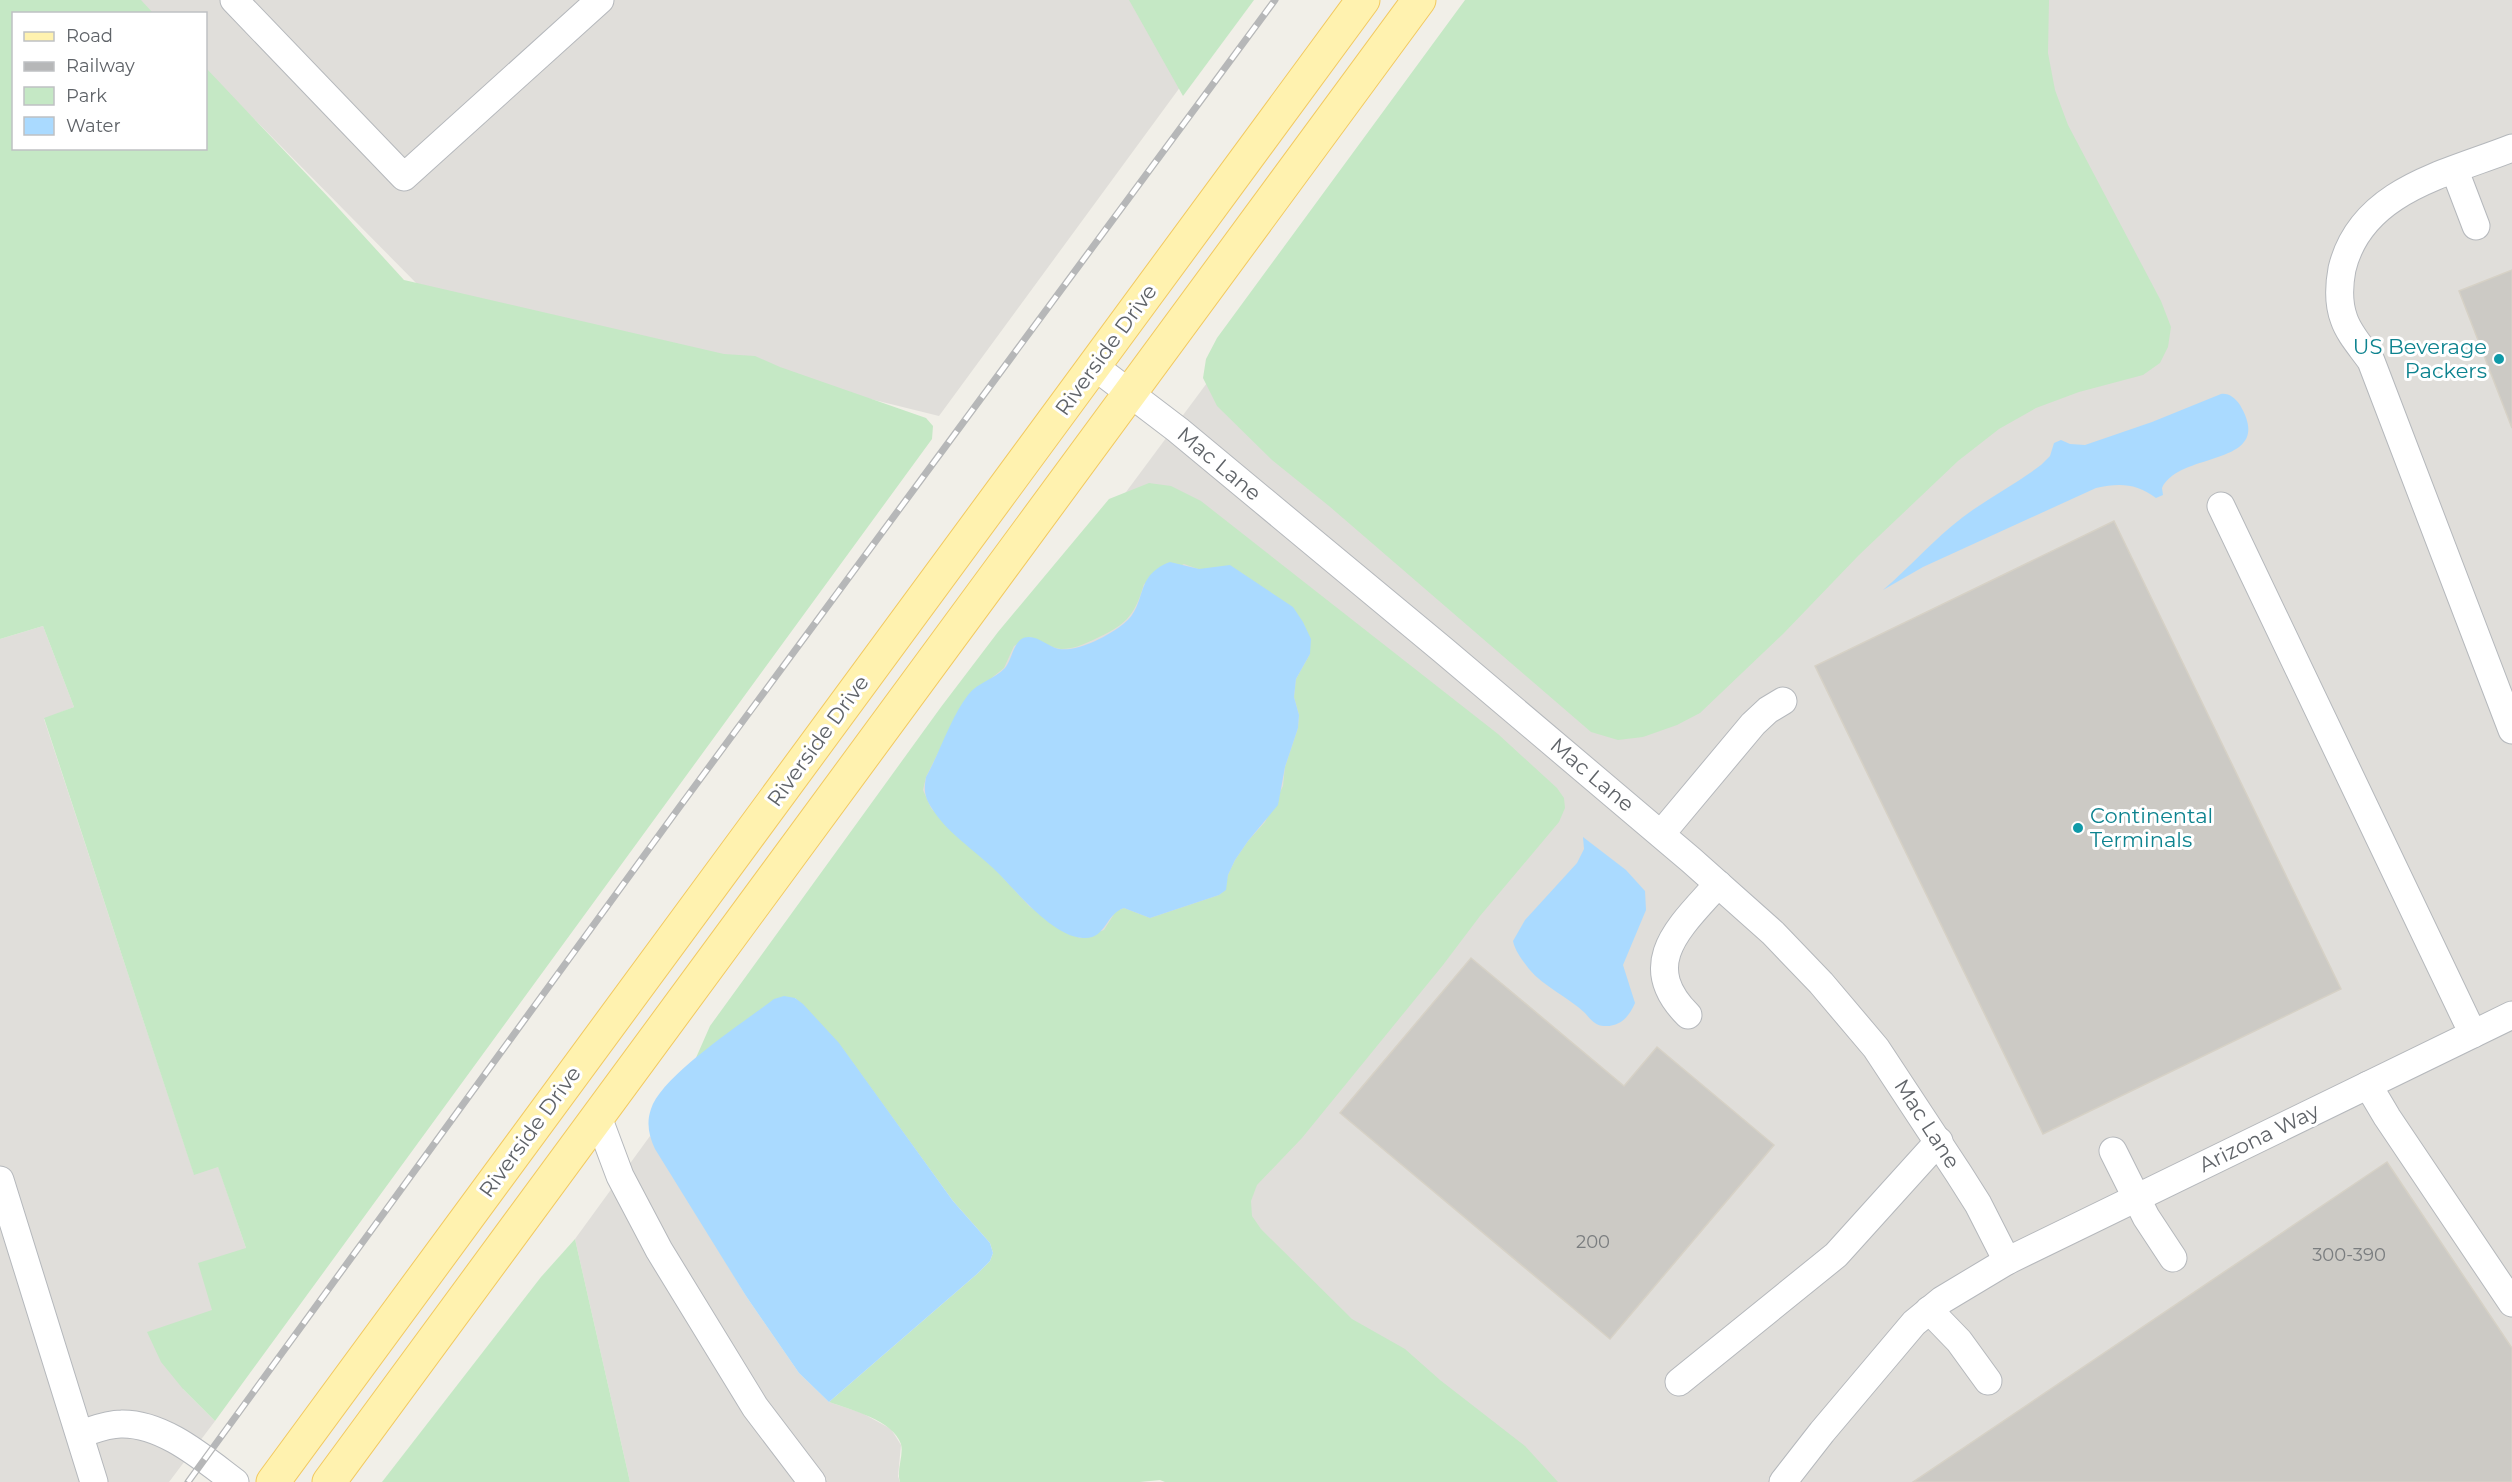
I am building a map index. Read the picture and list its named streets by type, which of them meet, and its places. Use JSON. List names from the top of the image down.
{
  "streets": {
    "main road": ["Riverside Drive"],
    "street": ["Mac Lane", "Arizona Way"]
  },
  "crossings": [
    ["Riverside Drive", "Mac Lane"],
    ["Mac Lane", "Arizona Way"]
  ],
  "places": ["US Beverage Packers", "Continental Terminals"],
  "house_numbers": ["200", "300-390"],
  "legend": [
    "Road",
    "Railway",
    "Park",
    "Water"
  ]
}
